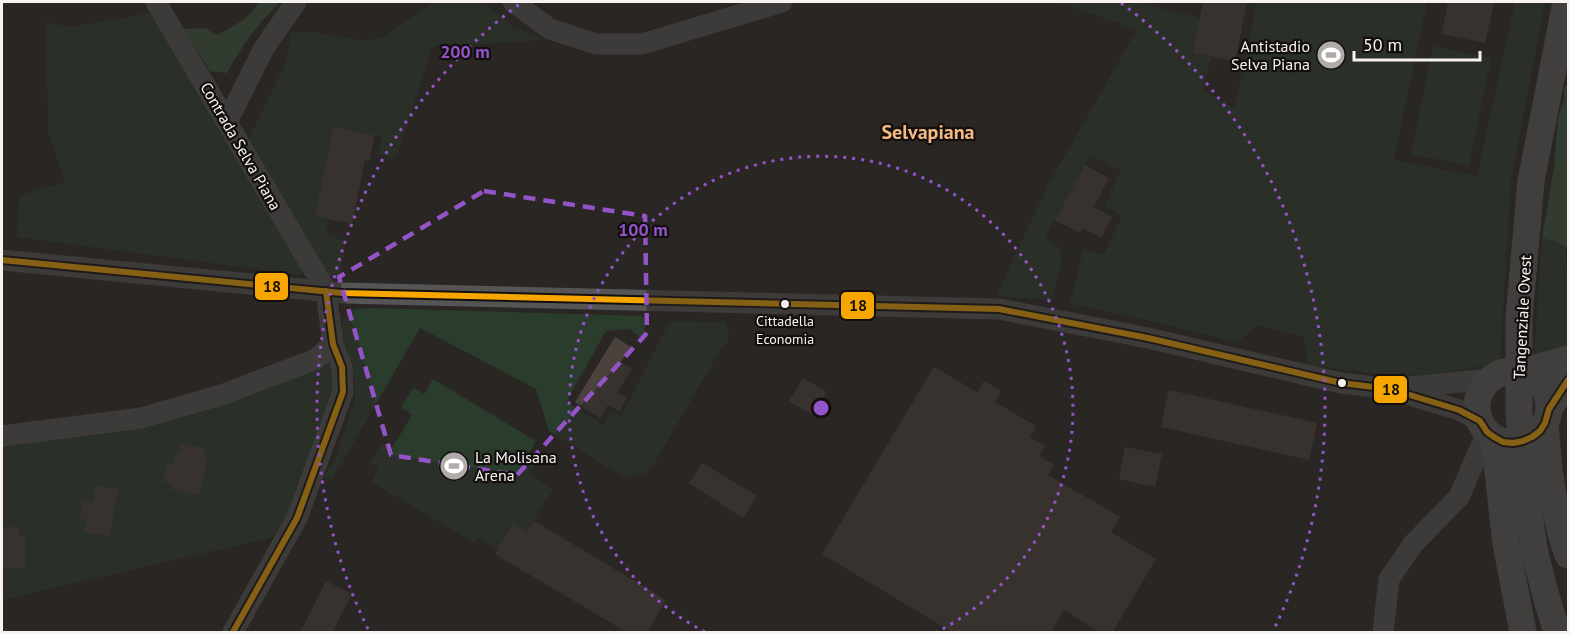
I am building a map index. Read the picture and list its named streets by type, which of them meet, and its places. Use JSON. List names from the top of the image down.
{
  "streets": {
    "main road": ["Tangenziale Ovest"],
    "street": ["Contrada Selva Piana"]
  },
  "districts": ["Selvapiana"],
  "places": {
    "sports": ["Antistadio Selva Piana", "La Molisana Arena"],
    "other": ["Cittadella Economia"]
  },
  "lines": ["transit line 18"],
  "scale_bar": "50 m",
  "rings": ["200 m", "100 m"]
}
